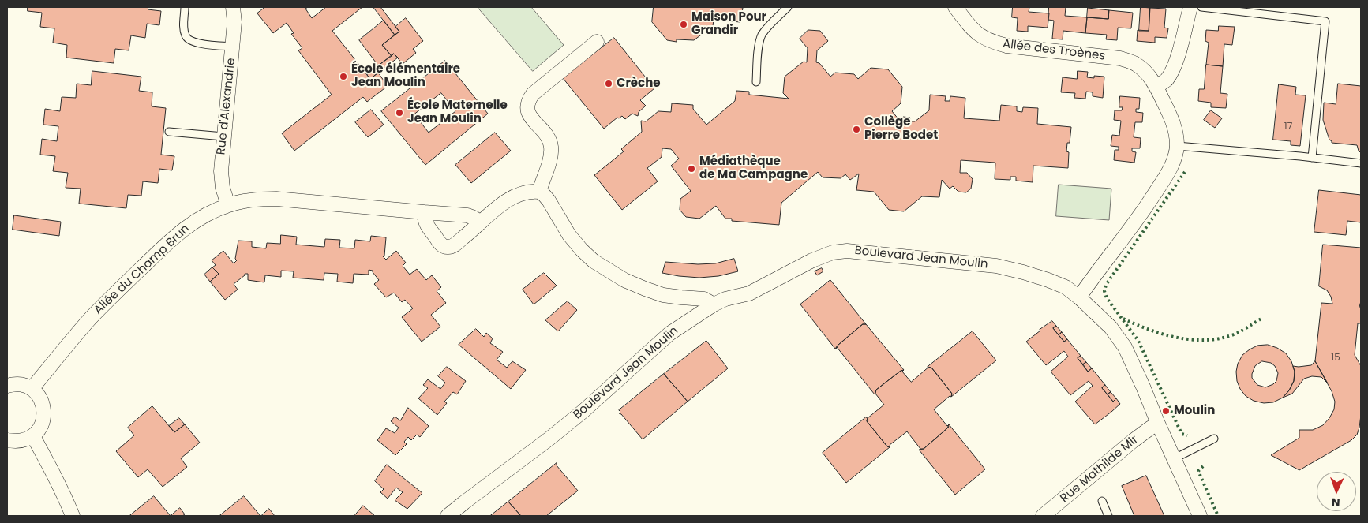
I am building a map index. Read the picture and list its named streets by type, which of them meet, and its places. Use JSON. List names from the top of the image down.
{
  "streets": {
    "street": [
      "Allée des Troènes",
      "Rue d'Alexandrie",
      "Boulevard Jean Moulin",
      "Allée du Champ Brun",
      "Rue Mathilde Mir"
    ]
  },
  "crossings": [
    ["Rue d'Alexandrie", "Allée du Champ Brun"],
    ["Boulevard Jean Moulin", "Rue Mathilde Mir"]
  ],
  "places": [
    "Maison Pour Grandir",
    "École élémentaire Jean Moulin",
    "Crèche",
    "École Maternelle Jean Moulin",
    "Collège Pierre Bodet",
    "Médiathèque de Ma Campagne",
    "Moulin"
  ],
  "house_numbers": ["17", "15"],
  "north": "bottom"
}
